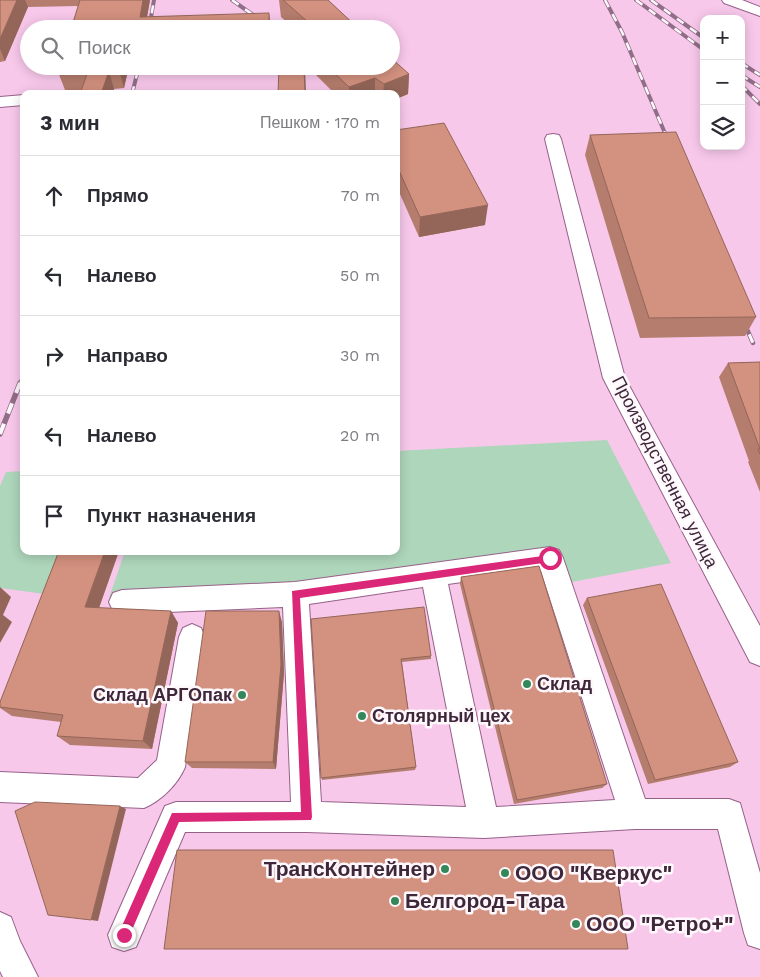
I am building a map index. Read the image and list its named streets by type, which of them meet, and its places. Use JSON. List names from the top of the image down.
{
  "streets": {
    "street": ["Производственная улица"]
  },
  "places": [
    "Склад",
    "Склад АРГОпак",
    "Столярный цех",
    "ТрансКонтейнер",
    "ООО \"Кверкус\"",
    "Белгород-Тара",
    "ООО \"Ретро+\""
  ],
  "page": {
    "map_buttons": ["+", "−"],
    "search": "Поиск",
    "heading": ["3 мин", "Пешком · 170 m"],
    "list": [
      ["Прямо", "70 m"],
      ["Налево", "50 m"],
      ["Направо", "30 m"],
      ["Налево", "20 m"],
      "Пункт назначения"
    ]
  }
}
